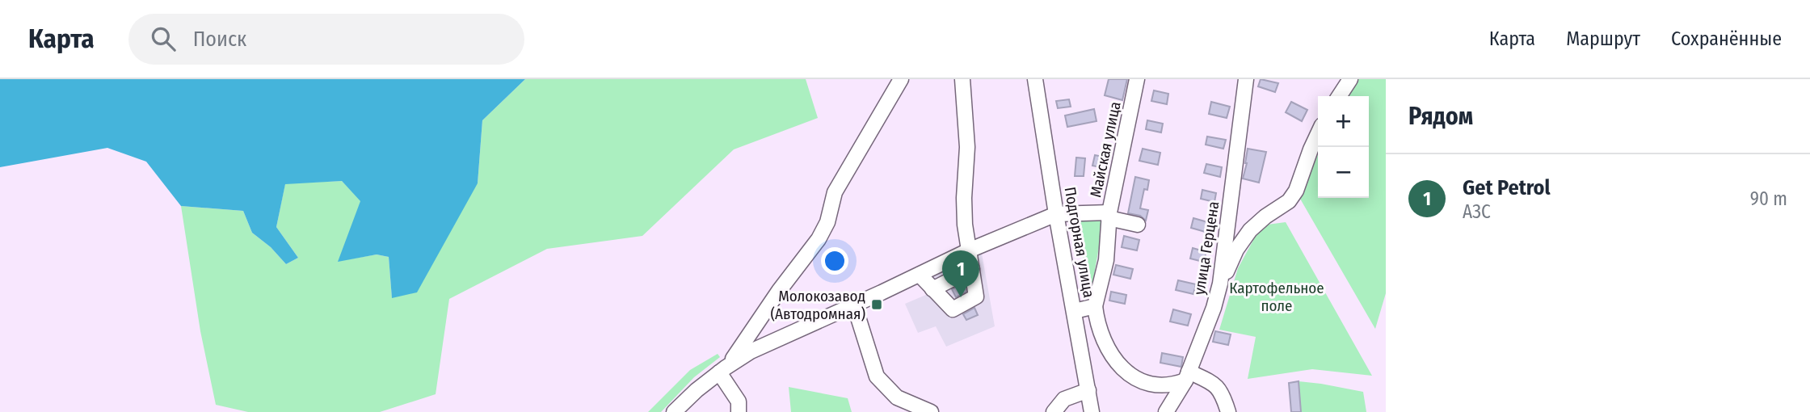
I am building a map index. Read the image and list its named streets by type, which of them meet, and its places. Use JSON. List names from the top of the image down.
{
  "streets": {
    "street": ["Майская улица", "Подгорная улица", "улица Герцена"]
  },
  "parks": ["Картофельное поле"],
  "places": {
    "transit": ["Молокозавод (Автодромная)"]
  },
  "page": {
    "header": "Карта",
    "search": "Поиск",
    "nav": ["Карта", "Маршрут", "Сохранённые"],
    "heading": "Рядом",
    "map_buttons": ["+", "−"],
    "list": [
      {
        "mark": "1",
        "name": "Get Petrol",
        "note": "АЗС",
        "value": "90 m"
      }
    ],
    "pins": "1"
  }
}
